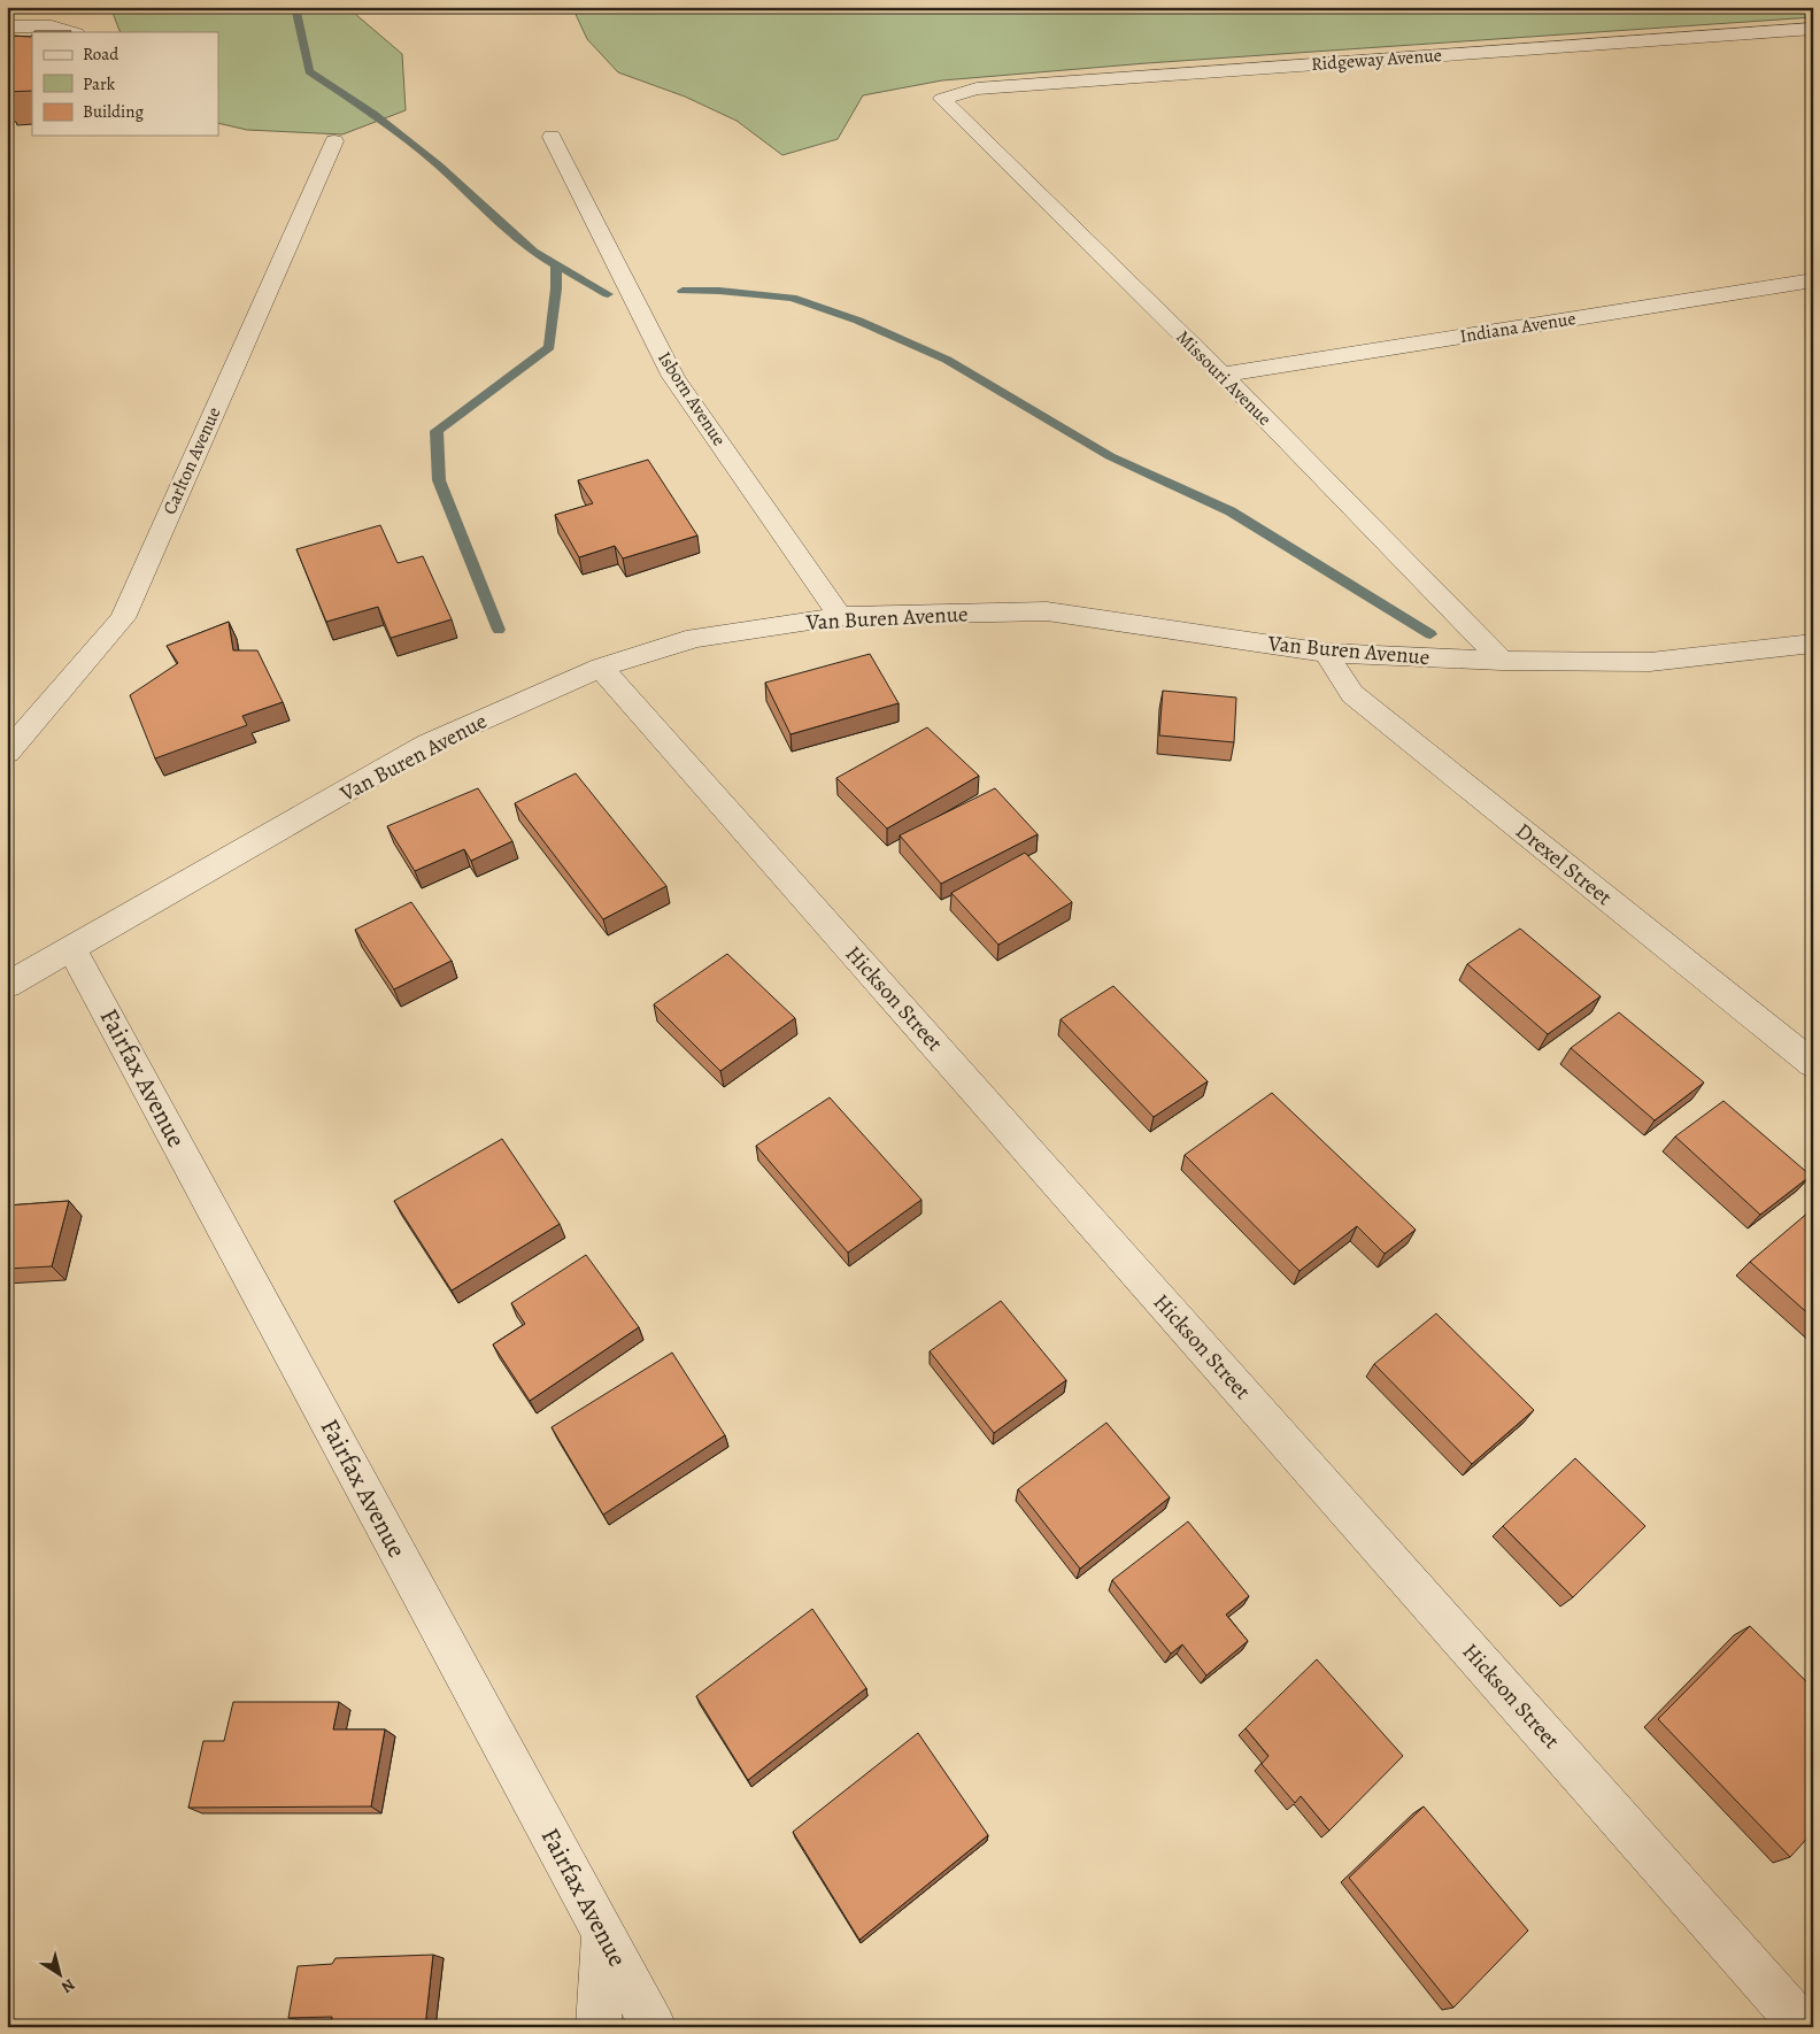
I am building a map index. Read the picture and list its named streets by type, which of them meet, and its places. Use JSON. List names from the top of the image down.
{
  "streets": {
    "street": [
      "Ridgeway Avenue",
      "Indiana Avenue",
      "Missouri Avenue",
      "Isborn Avenue",
      "Carlton Avenue",
      "Van Buren Avenue",
      "Drexel Street",
      "Hickson Street",
      "Fairfax Avenue"
    ]
  },
  "crossings": [
    ["Ridgeway Avenue", "Missouri Avenue"],
    ["Indiana Avenue", "Missouri Avenue"],
    ["Missouri Avenue", "Van Buren Avenue"],
    ["Isborn Avenue", "Van Buren Avenue"],
    ["Van Buren Avenue", "Drexel Street"],
    ["Van Buren Avenue", "Hickson Street"],
    ["Van Buren Avenue", "Fairfax Avenue"]
  ],
  "legend": ["Road", "Park", "Building"],
  "north": "bottom right"
}
